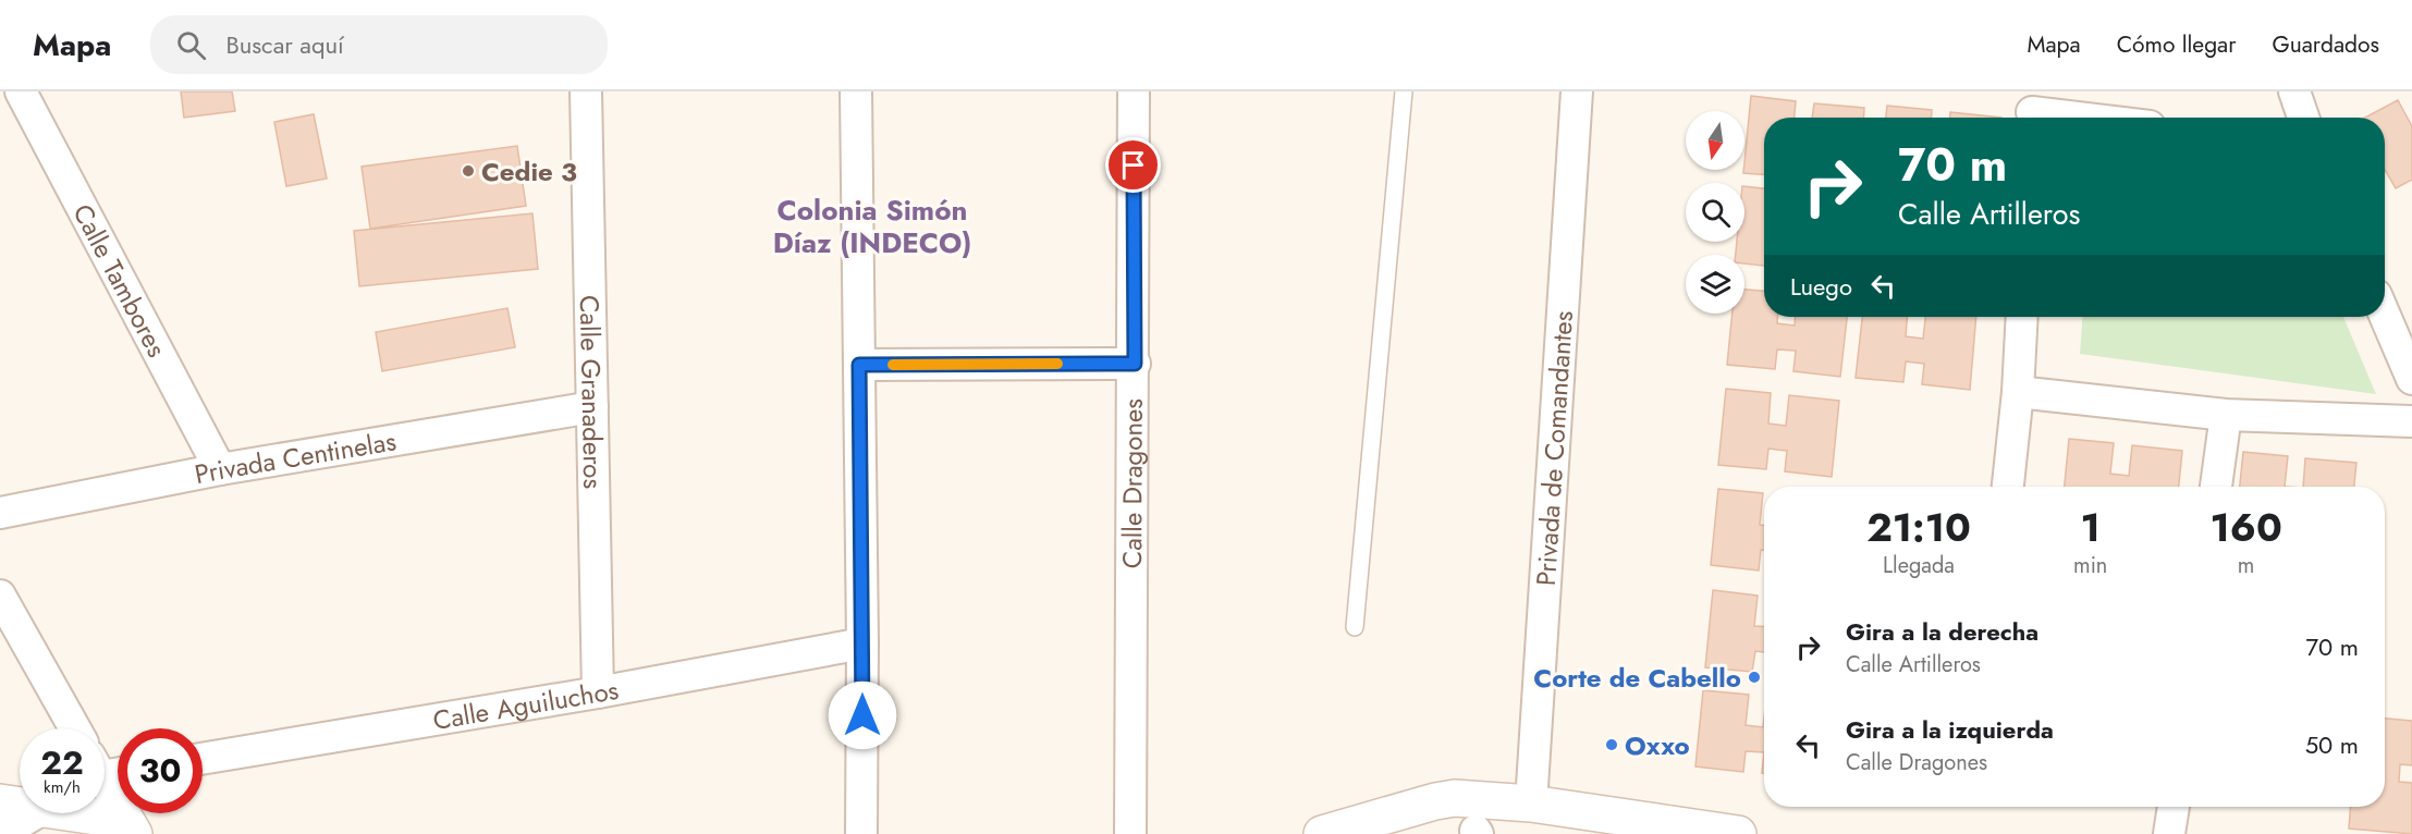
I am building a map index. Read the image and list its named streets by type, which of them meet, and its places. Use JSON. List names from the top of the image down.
{
  "streets": {
    "street": [
      "Calle Tambores",
      "Calle Granaderos",
      "Privada de Comandantes",
      "Privada Centinelas",
      "Calle Dragones",
      "Calle Aguiluchos"
    ]
  },
  "crossings": [
    ["Calle Tambores", "Privada Centinelas"],
    ["Calle Granaderos", "Privada Centinelas"],
    ["Calle Granaderos", "Calle Aguiluchos"]
  ],
  "districts": ["Colonia Simón Díaz (INDECO)"],
  "places": ["Cedie 3", "Corte de Cabello", "Oxxo"],
  "north": "bottom",
  "page": {
    "header": "Mapa",
    "search": "Buscar aquí",
    "nav": ["Mapa", "Cómo llegar", "Guardados"],
    "turn": ["70 m", "Calle Artilleros"],
    "then": "Luego",
    "eta": [
      "21:10",
      "Llegada",
      "1",
      "min",
      "160",
      "m"
    ],
    "list": [
      {
        "name": "Gira a la derecha",
        "note": "Calle Artilleros",
        "value": "70 m"
      },
      {
        "name": "Gira a la izquierda",
        "note": "Calle Dragones",
        "value": "50 m"
      }
    ],
    "speed": "22 km/h",
    "limit": "30"
  }
}
